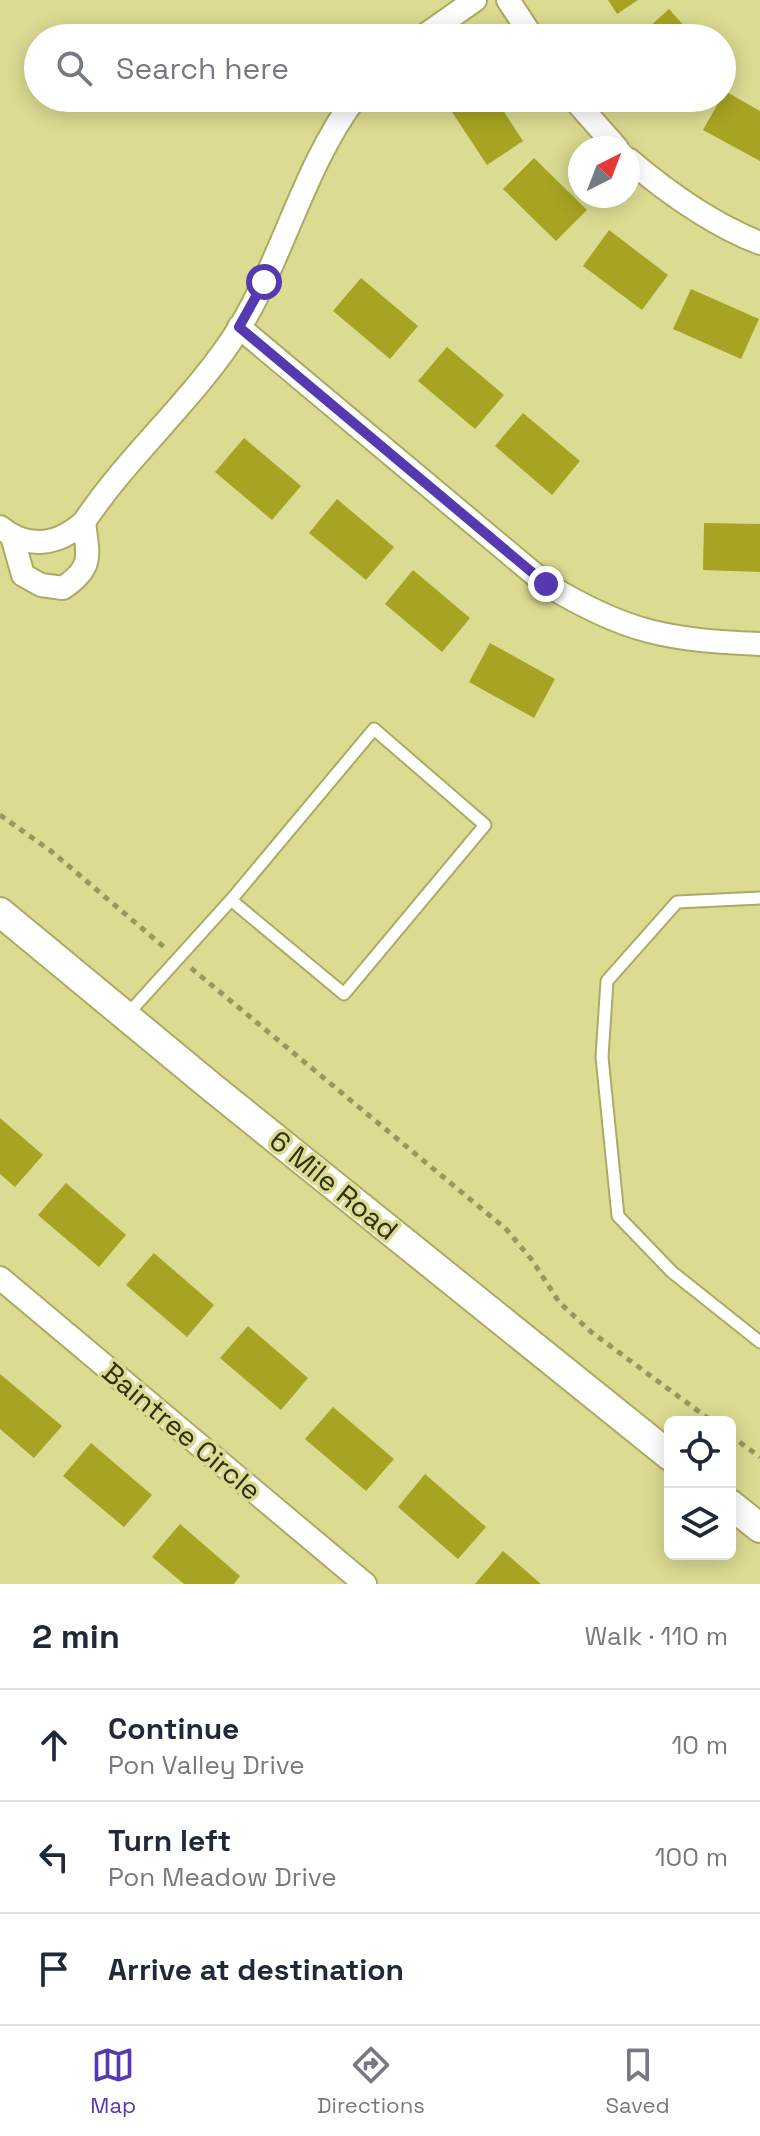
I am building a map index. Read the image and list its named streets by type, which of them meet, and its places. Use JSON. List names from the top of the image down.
{
  "streets": {
    "street": ["6 Mile Road", "Baintree Circle"]
  },
  "north": "top right",
  "page": {
    "search": "Search here",
    "heading": ["2 min", "Walk · 110 m"],
    "list": [
      ["Continue", "Pon Valley Drive", "10 m"],
      ["Turn left", "Pon Meadow Drive", "100 m"],
      "Arrive at destination"
    ],
    "nav": ["Map", "Directions", "Saved"]
  }
}
